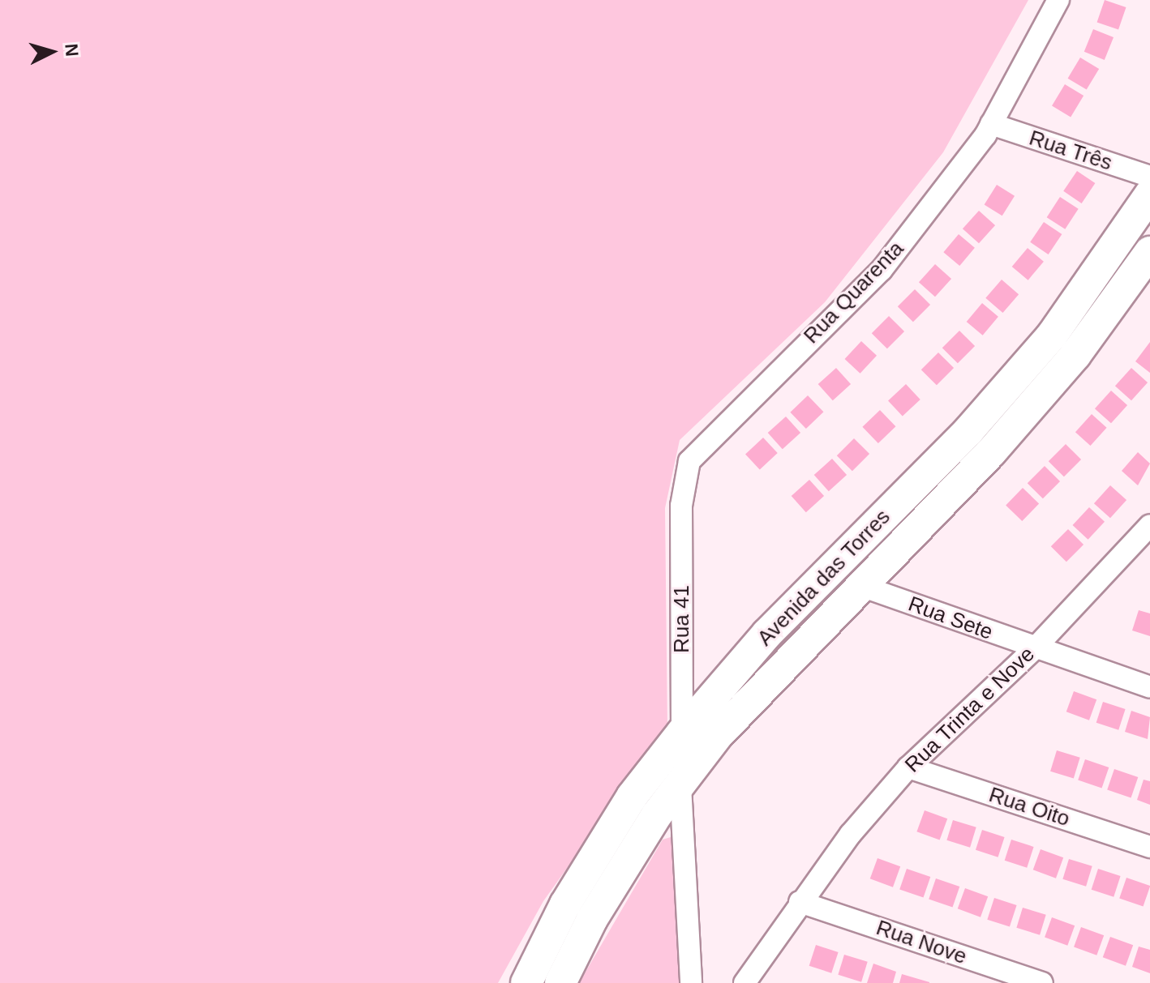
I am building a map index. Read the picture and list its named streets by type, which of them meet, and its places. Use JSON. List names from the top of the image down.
{
  "streets": {
    "main road": ["Avenida das Torres"],
    "street": [
      "Rua Três",
      "Rua Quarenta",
      "Rua Sete",
      "Rua 41",
      "Rua Trinta e Nove",
      "Rua Oito",
      "Rua Nove"
    ]
  },
  "crossings": [
    ["Rua Três", "Rua Quarenta"],
    ["Rua Quarenta", "Rua 41"],
    ["Avenida das Torres", "Rua Sete"],
    ["Avenida das Torres", "Rua 41"],
    ["Rua Sete", "Rua Trinta e Nove"],
    ["Rua Trinta e Nove", "Rua Oito"],
    ["Rua Trinta e Nove", "Rua Nove"]
  ],
  "north": "right"
}
